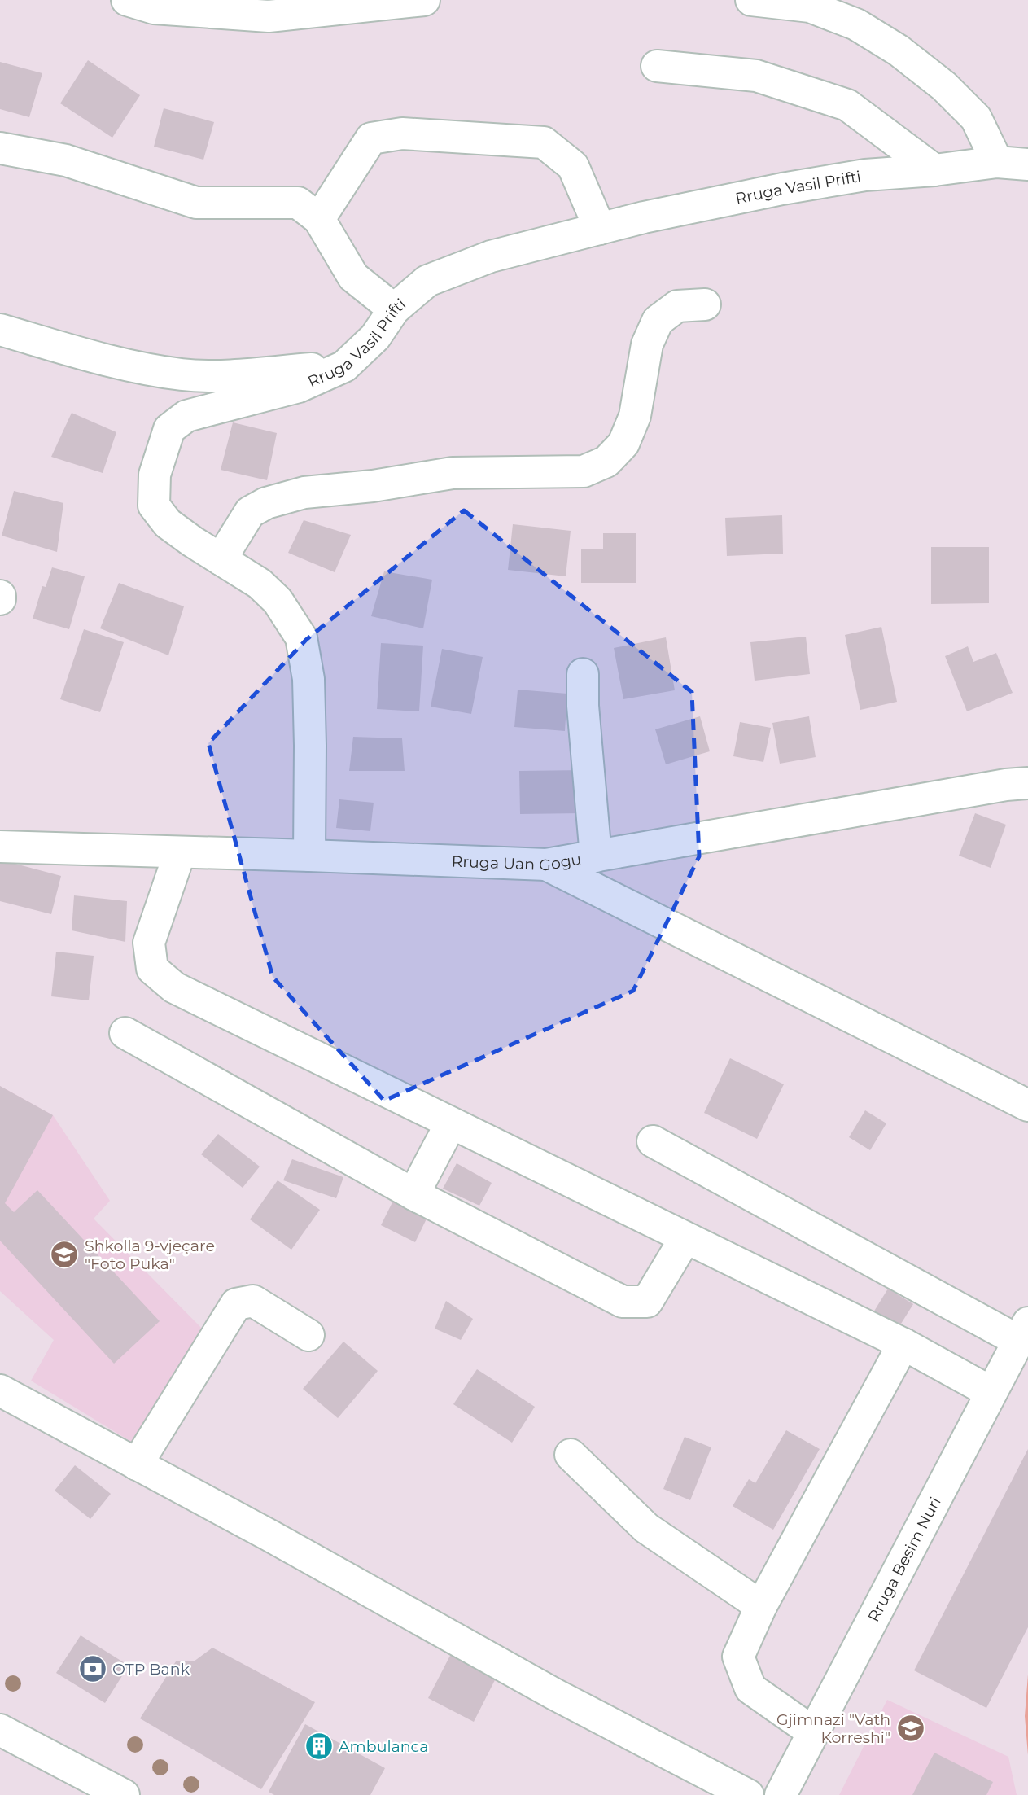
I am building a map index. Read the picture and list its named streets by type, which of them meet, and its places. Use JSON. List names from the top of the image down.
{
  "streets": {
    "street": ["Rruga Vasil Prifti", "Rruga Uan Gogu", "Rruga Besim Nuri"]
  },
  "crossings": [
    ["Rruga Vasil Prifti", "Rruga Uan Gogu"]
  ],
  "places": {
    "school or university": ["Shkolla 9-vjeçare \"Foto Puka\"", "Gjimnazi \"Vath Korreshi\""],
    "bank": ["OTP Bank"],
    "building": ["Ambulanca"]
  }
}
